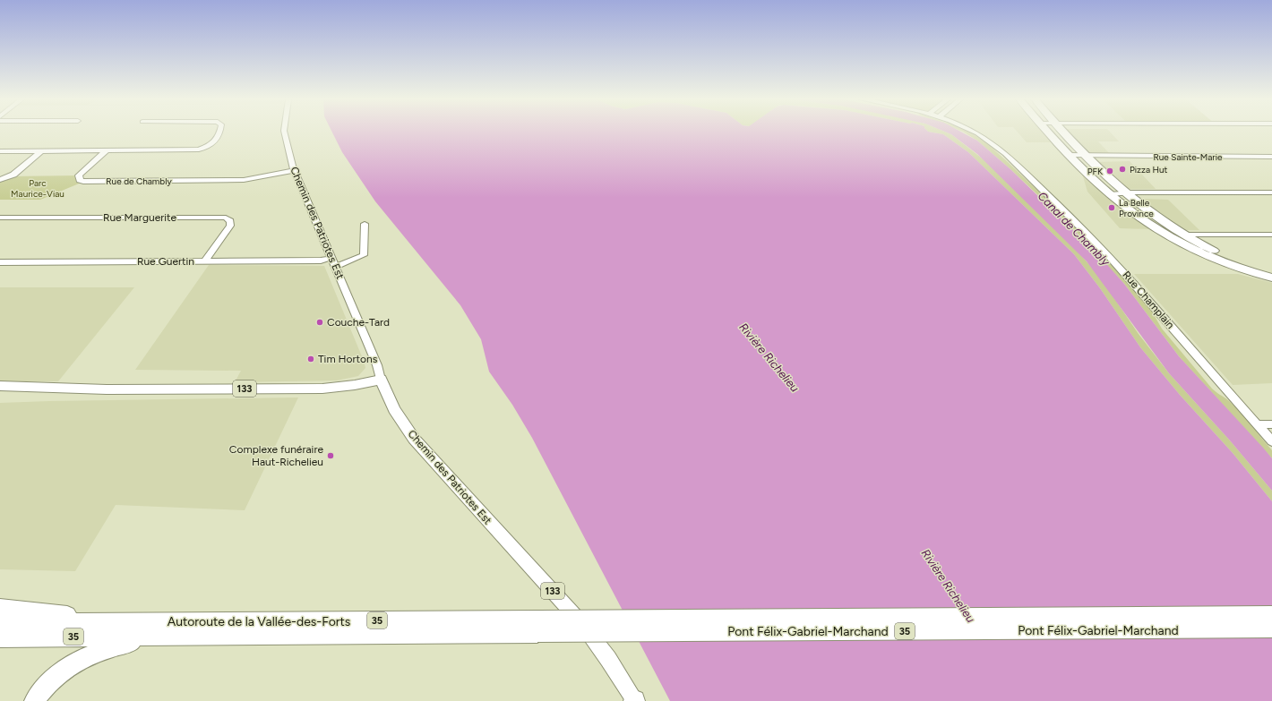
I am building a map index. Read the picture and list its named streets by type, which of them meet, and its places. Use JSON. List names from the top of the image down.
{
  "streets": {
    "highway": ["35", "Autoroute de la Vallée-des-Forts", "Pont Félix-Gabriel-Marchand"],
    "main road": ["Chemin des Patriotes Est", "133"],
    "street": [
      "Rue Sainte-Marie",
      "Rue de Chambly",
      "Rue Marguerite",
      "Rue Guertin",
      "Rue Champlain"
    ]
  },
  "crossings": [
    ["Rue de Chambly", "Chemin des Patriotes Est"],
    ["Rue Marguerite", "Rue Guertin"],
    ["Chemin des Patriotes Est", "Rue Guertin"],
    ["Chemin des Patriotes Est", "133"],
    ["Autoroute de la Vallée-des-Forts", "Pont Félix-Gabriel-Marchand"]
  ],
  "water": ["Canal de Chambly", "Rivière Richelieu"],
  "parks": ["Parc Maurice-Viau"],
  "places": [
    "Pizza Hut",
    "PFK",
    "La Belle Province",
    "Couche-Tard",
    "Tim Hortons",
    "Complexe funéraire Haut-Richelieu"
  ]
}
